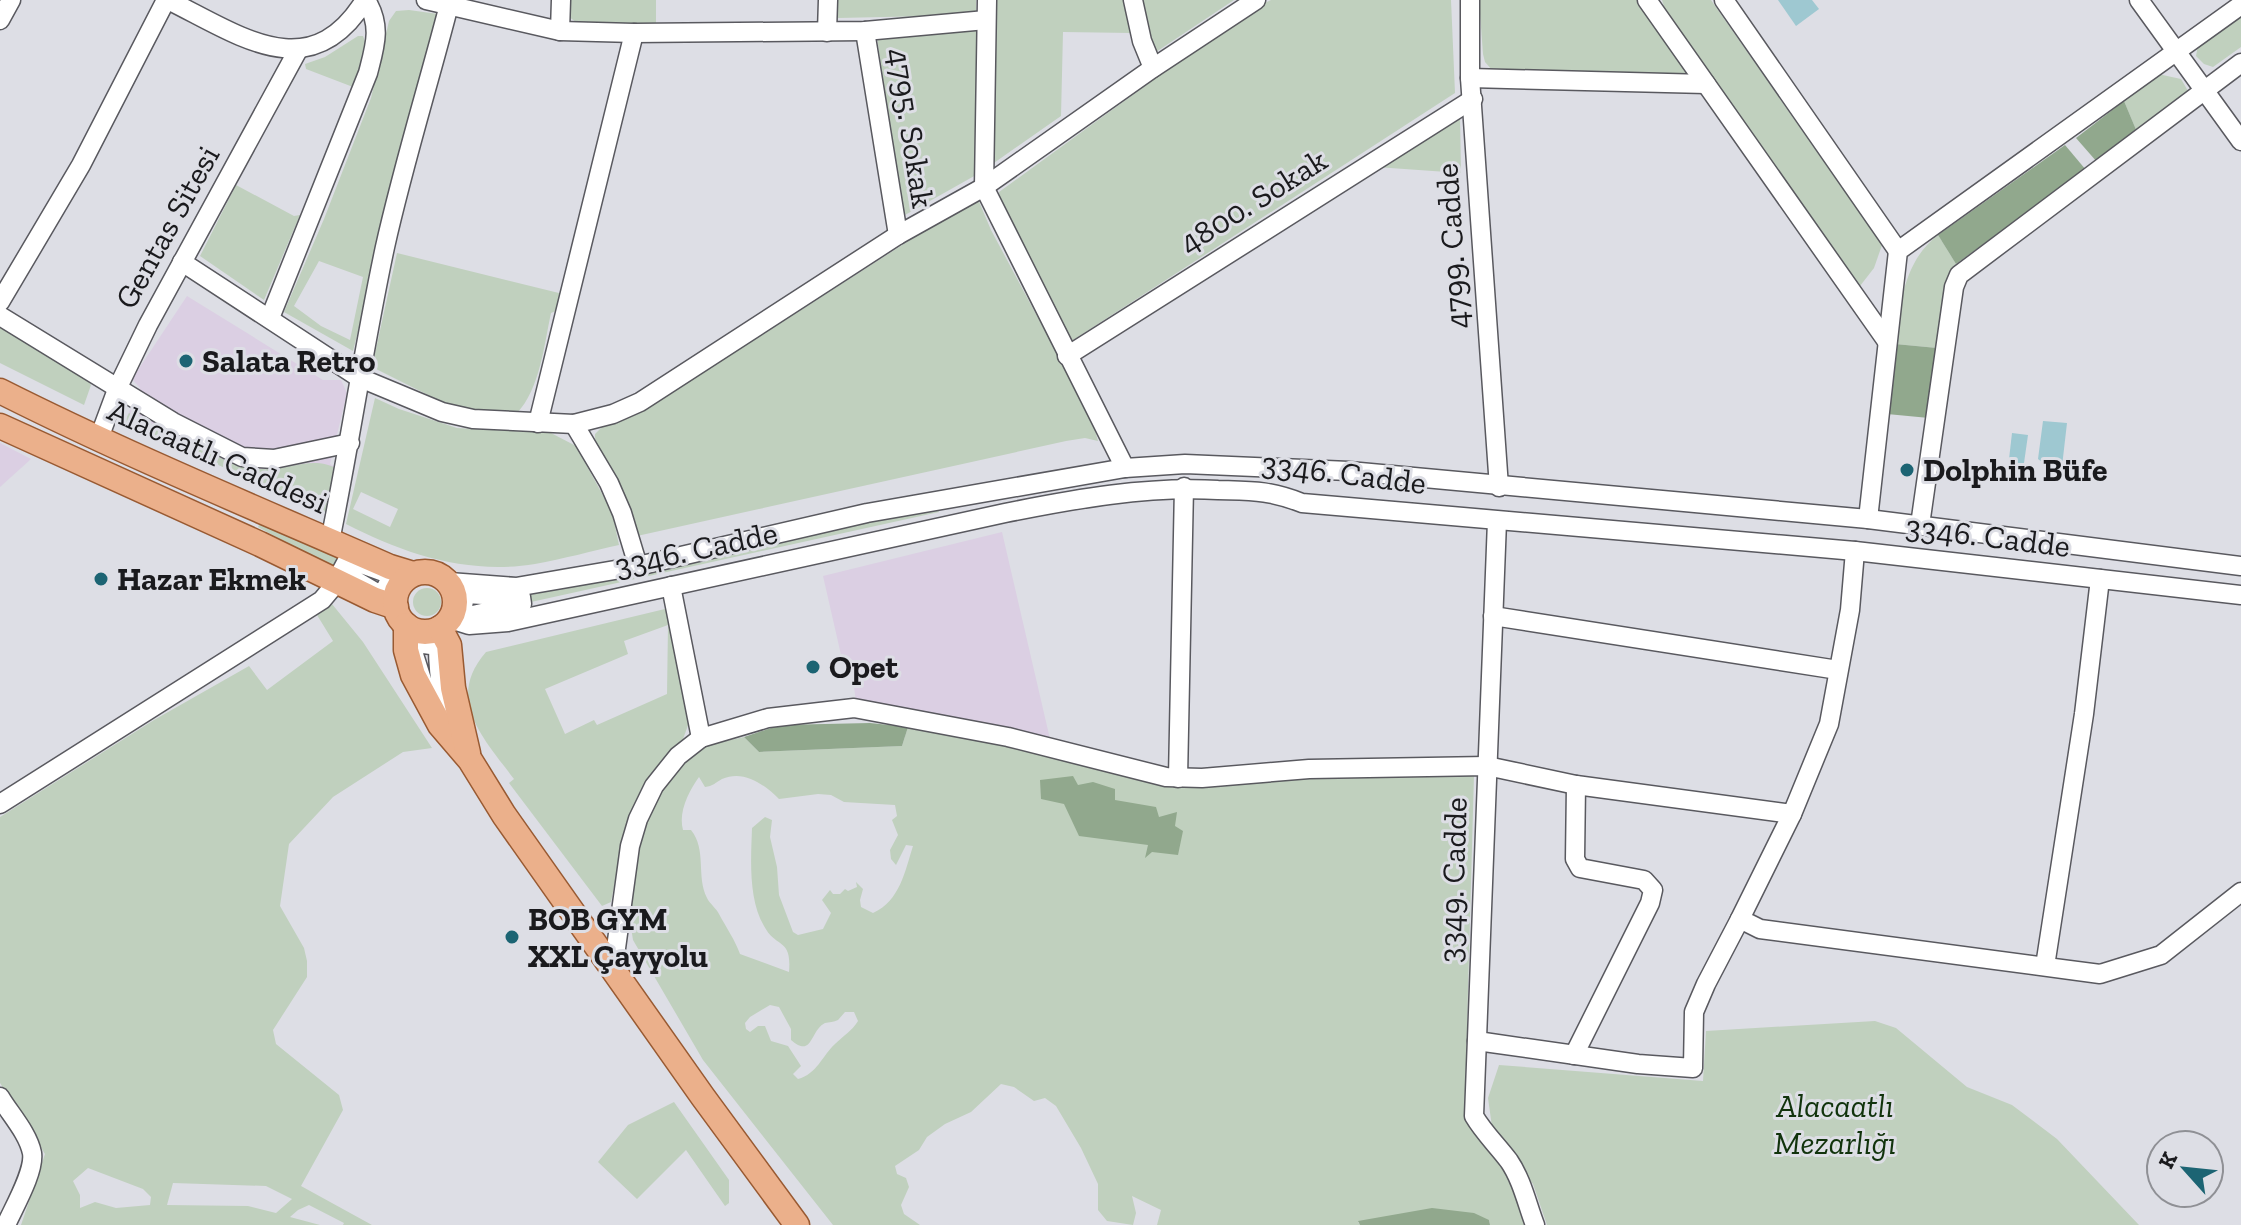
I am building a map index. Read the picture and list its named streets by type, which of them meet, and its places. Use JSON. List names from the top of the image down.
{
  "streets": {
    "main road": ["Alacaatlı Caddesi"],
    "street": [
      "4795. Sokak",
      "4800. Sokak",
      "Gentas Sitesi",
      "4799. Cadde",
      "3346. Cadde",
      "3349. Cadde"
    ]
  },
  "crossings": [
    ["4800. Sokak", "4799. Cadde"],
    ["Gentas Sitesi", "Alacaatlı Caddesi"],
    ["4799. Cadde", "3346. Cadde"],
    ["Alacaatlı Caddesi", "3346. Cadde"],
    ["3346. Cadde", "3349. Cadde"]
  ],
  "parks": ["Alacaatlı Mezarlığı"],
  "places": [
    "Salata Retro",
    "Dolphin Büfe",
    "Hazar Ekmek",
    "Opet",
    "BOB GYM XXL Çayyolu"
  ],
  "north": "top left"
}
